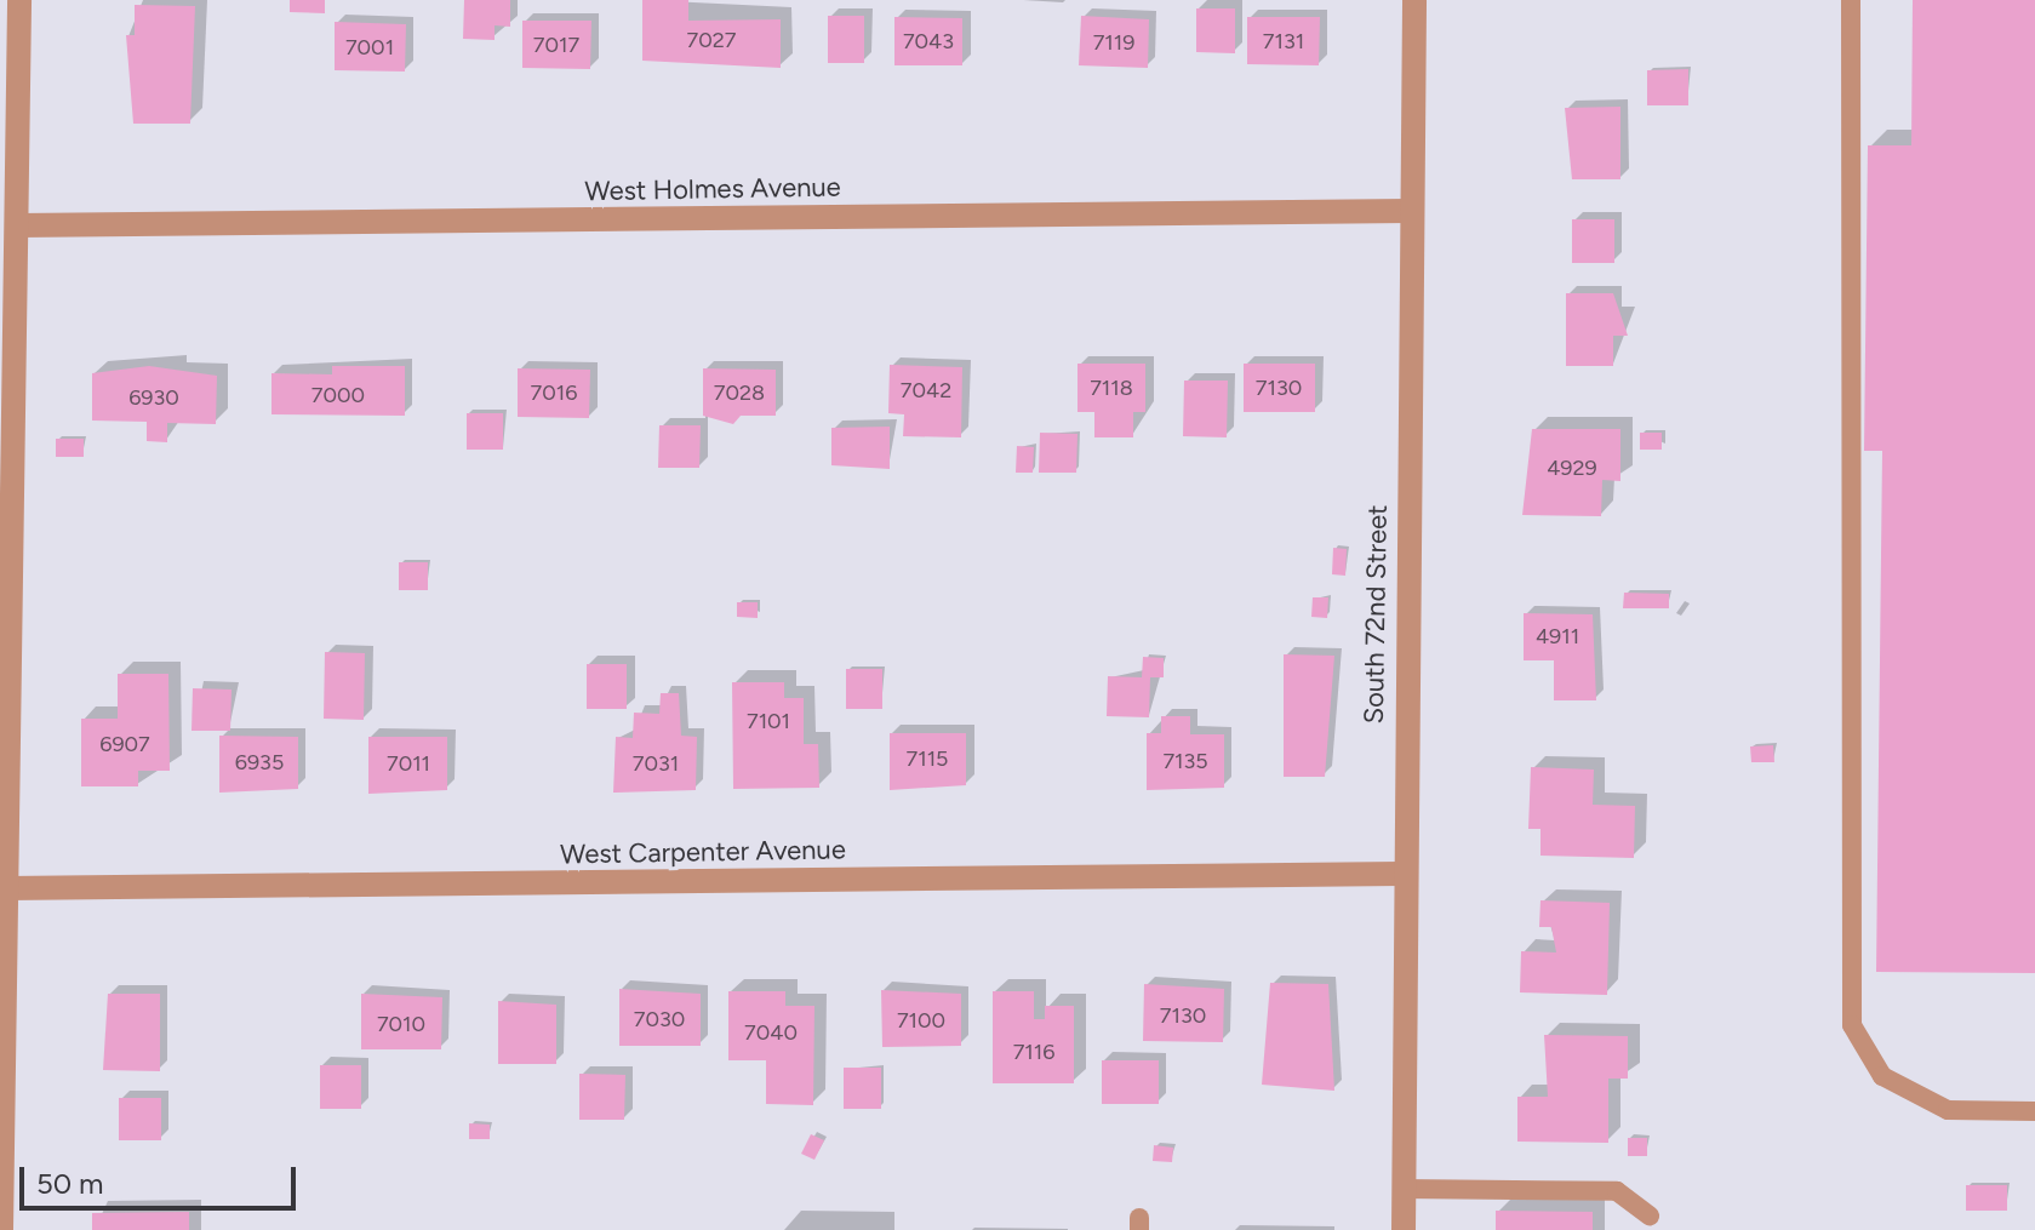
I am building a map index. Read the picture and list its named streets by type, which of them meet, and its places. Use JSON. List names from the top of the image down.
{
  "streets": {
    "street": ["West Holmes Avenue", "South 72nd Street", "West Carpenter Avenue"]
  },
  "crossings": [
    ["West Holmes Avenue", "South 72nd Street"],
    ["South 72nd Street", "West Carpenter Avenue"]
  ],
  "house_numbers": [
    "7027",
    "7043",
    "7131",
    "7119",
    "7017",
    "7001",
    "7118",
    "7130",
    "7042",
    "7016",
    "7028",
    "7000",
    "6930",
    "4929",
    "4911",
    "7101",
    "6907",
    "7115",
    "7135",
    "6935",
    "7011",
    "7031",
    "7130",
    "7030",
    "7100",
    "7010",
    "7040",
    "7116"
  ],
  "scale_bar": "50 m"
}
